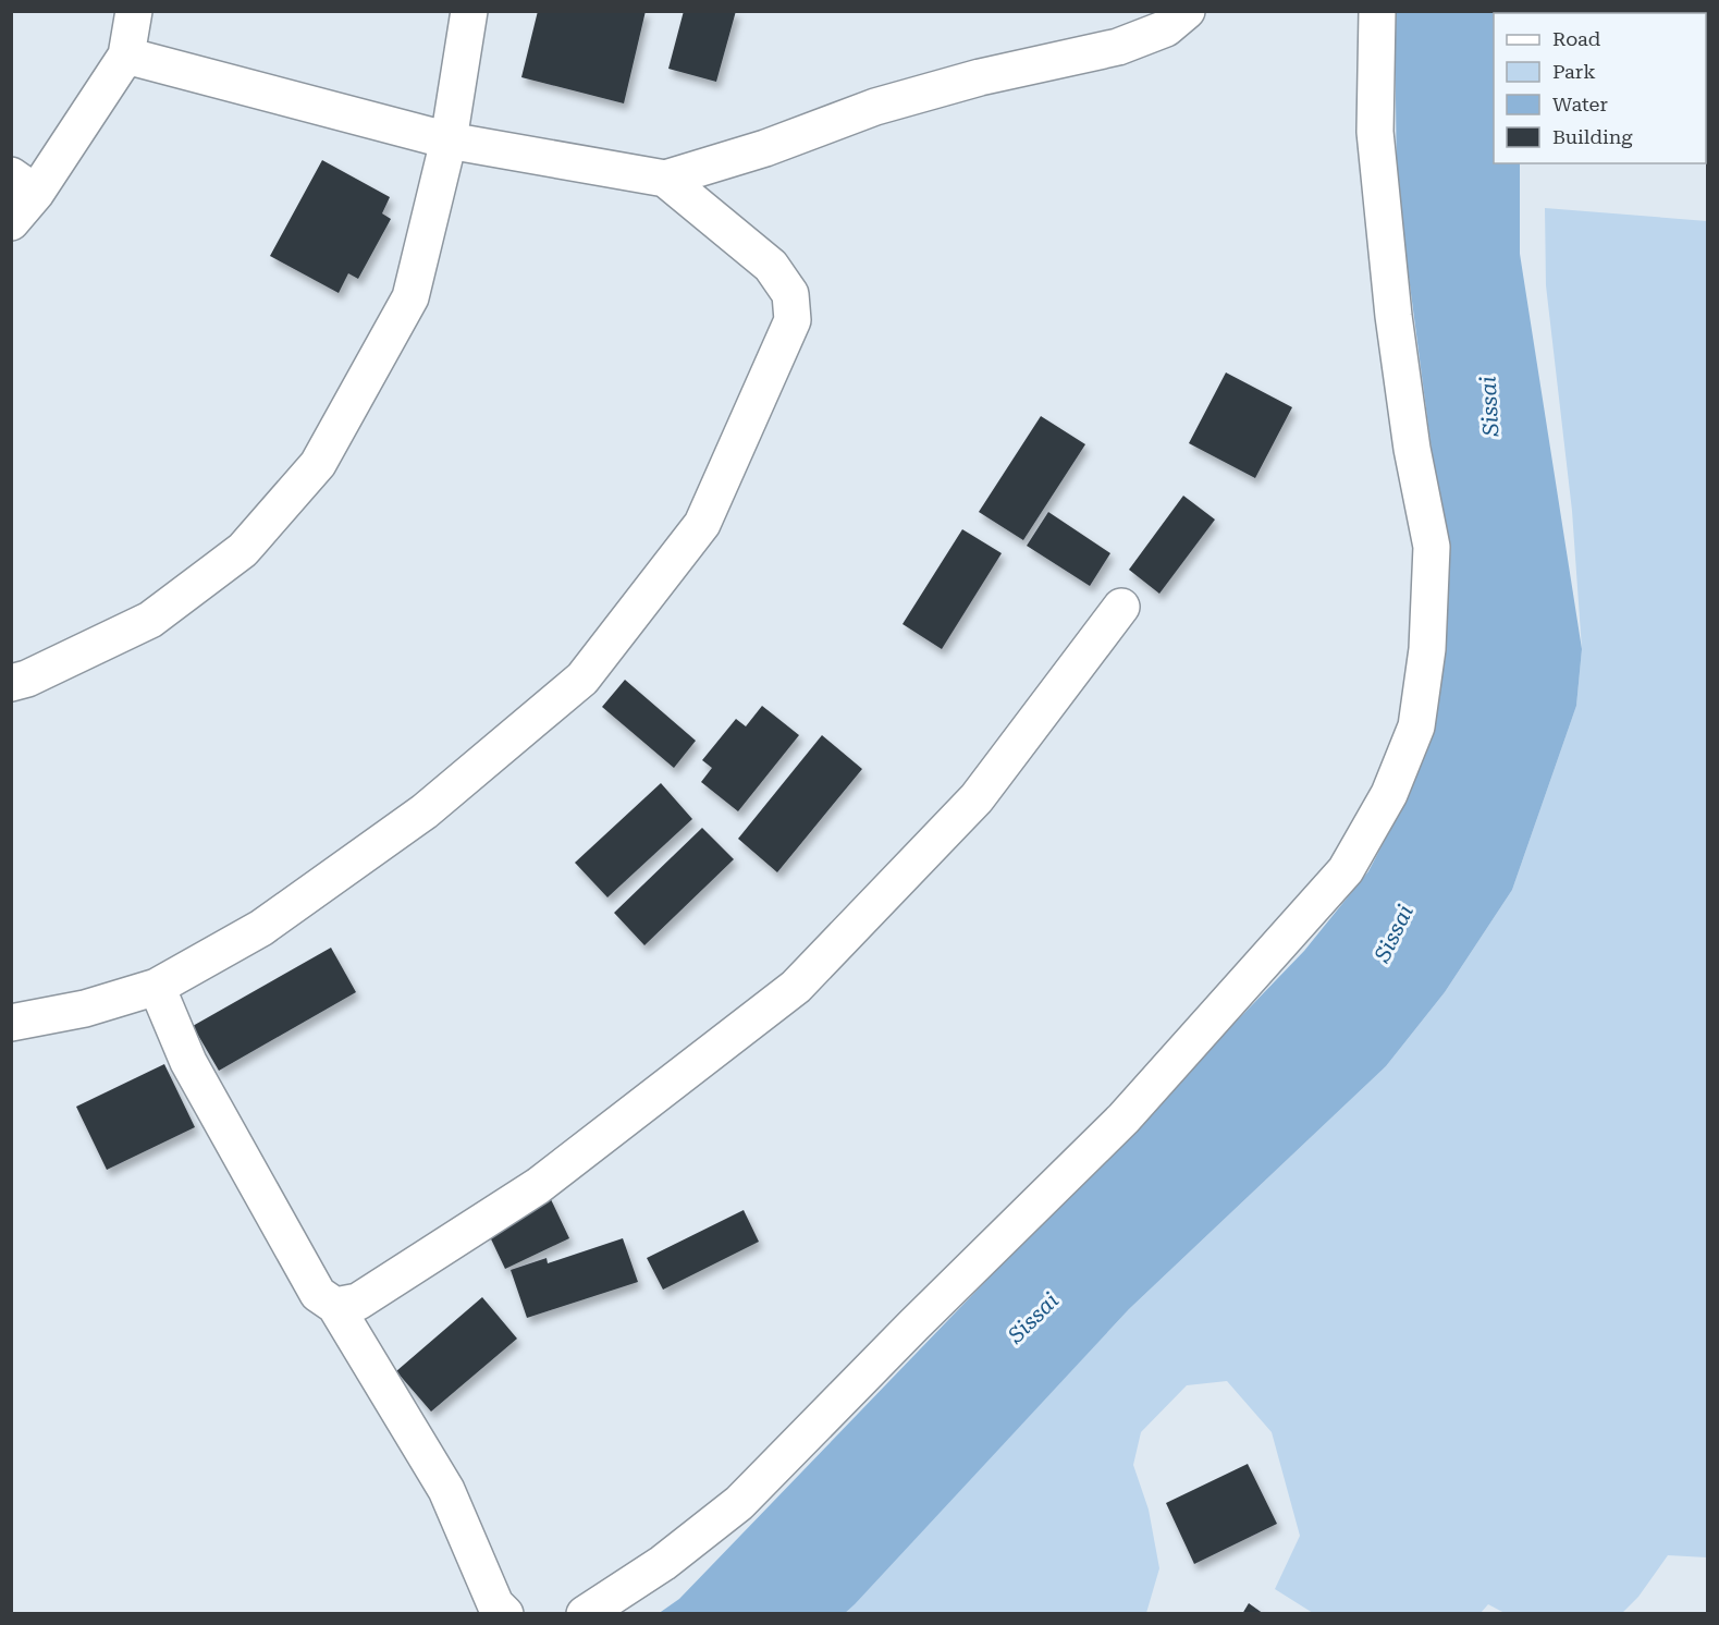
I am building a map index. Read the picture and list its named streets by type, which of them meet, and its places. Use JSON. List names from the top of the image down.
{
  "water": ["Sissai"],
  "legend": [
    "Road",
    "Park",
    "Water",
    "Building"
  ]
}
